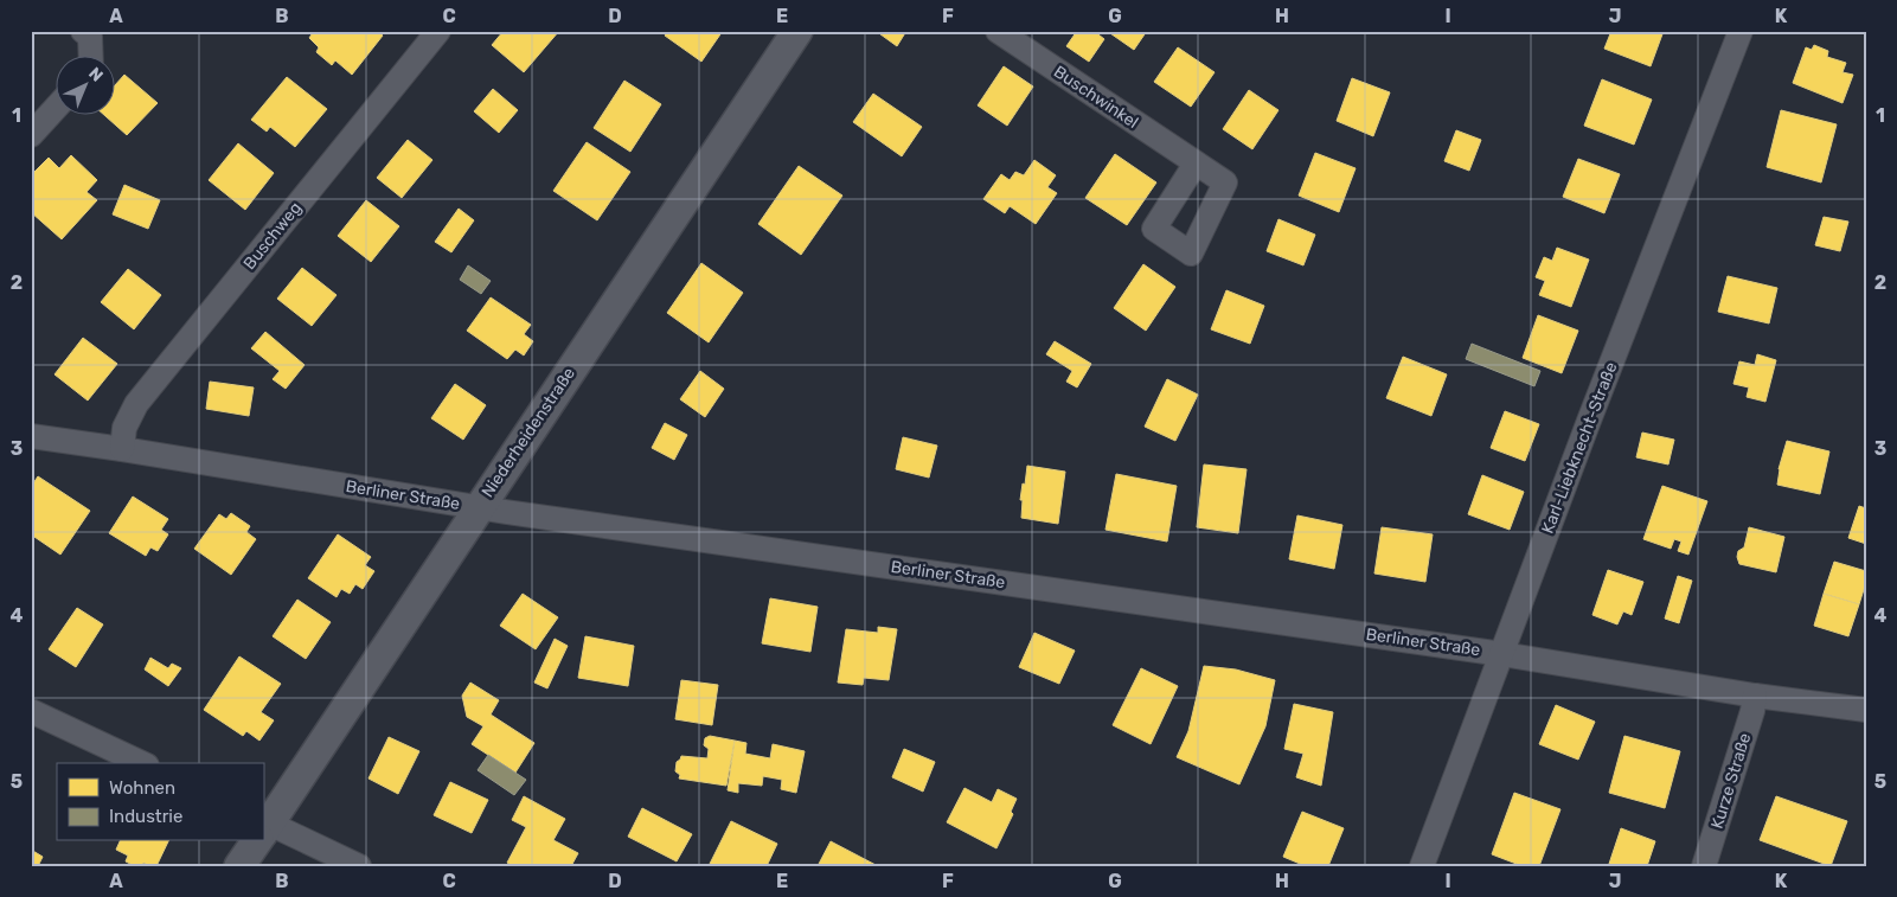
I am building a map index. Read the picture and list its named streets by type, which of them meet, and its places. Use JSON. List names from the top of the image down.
{
  "streets": {
    "street": [
      "Buschwinkel",
      "Buschweg",
      "Niederheidenstraße",
      "Karl-Liebknecht-Straße",
      "Berliner Straße",
      "Kurze Straße"
    ]
  },
  "crossings": [
    ["Buschweg", "Berliner Straße"],
    ["Niederheidenstraße", "Berliner Straße"],
    ["Karl-Liebknecht-Straße", "Berliner Straße"],
    ["Berliner Straße", "Kurze Straße"]
  ],
  "legend": ["Wohnen", "Industrie"],
  "north": "top right",
  "grid": {
    "columns": [
      "A",
      "B",
      "C",
      "D",
      "E",
      "F",
      "G",
      "H",
      "I",
      "J",
      "K"
    ],
    "rows": [
      "1",
      "2",
      "3",
      "4",
      "5"
    ]
  }
}
